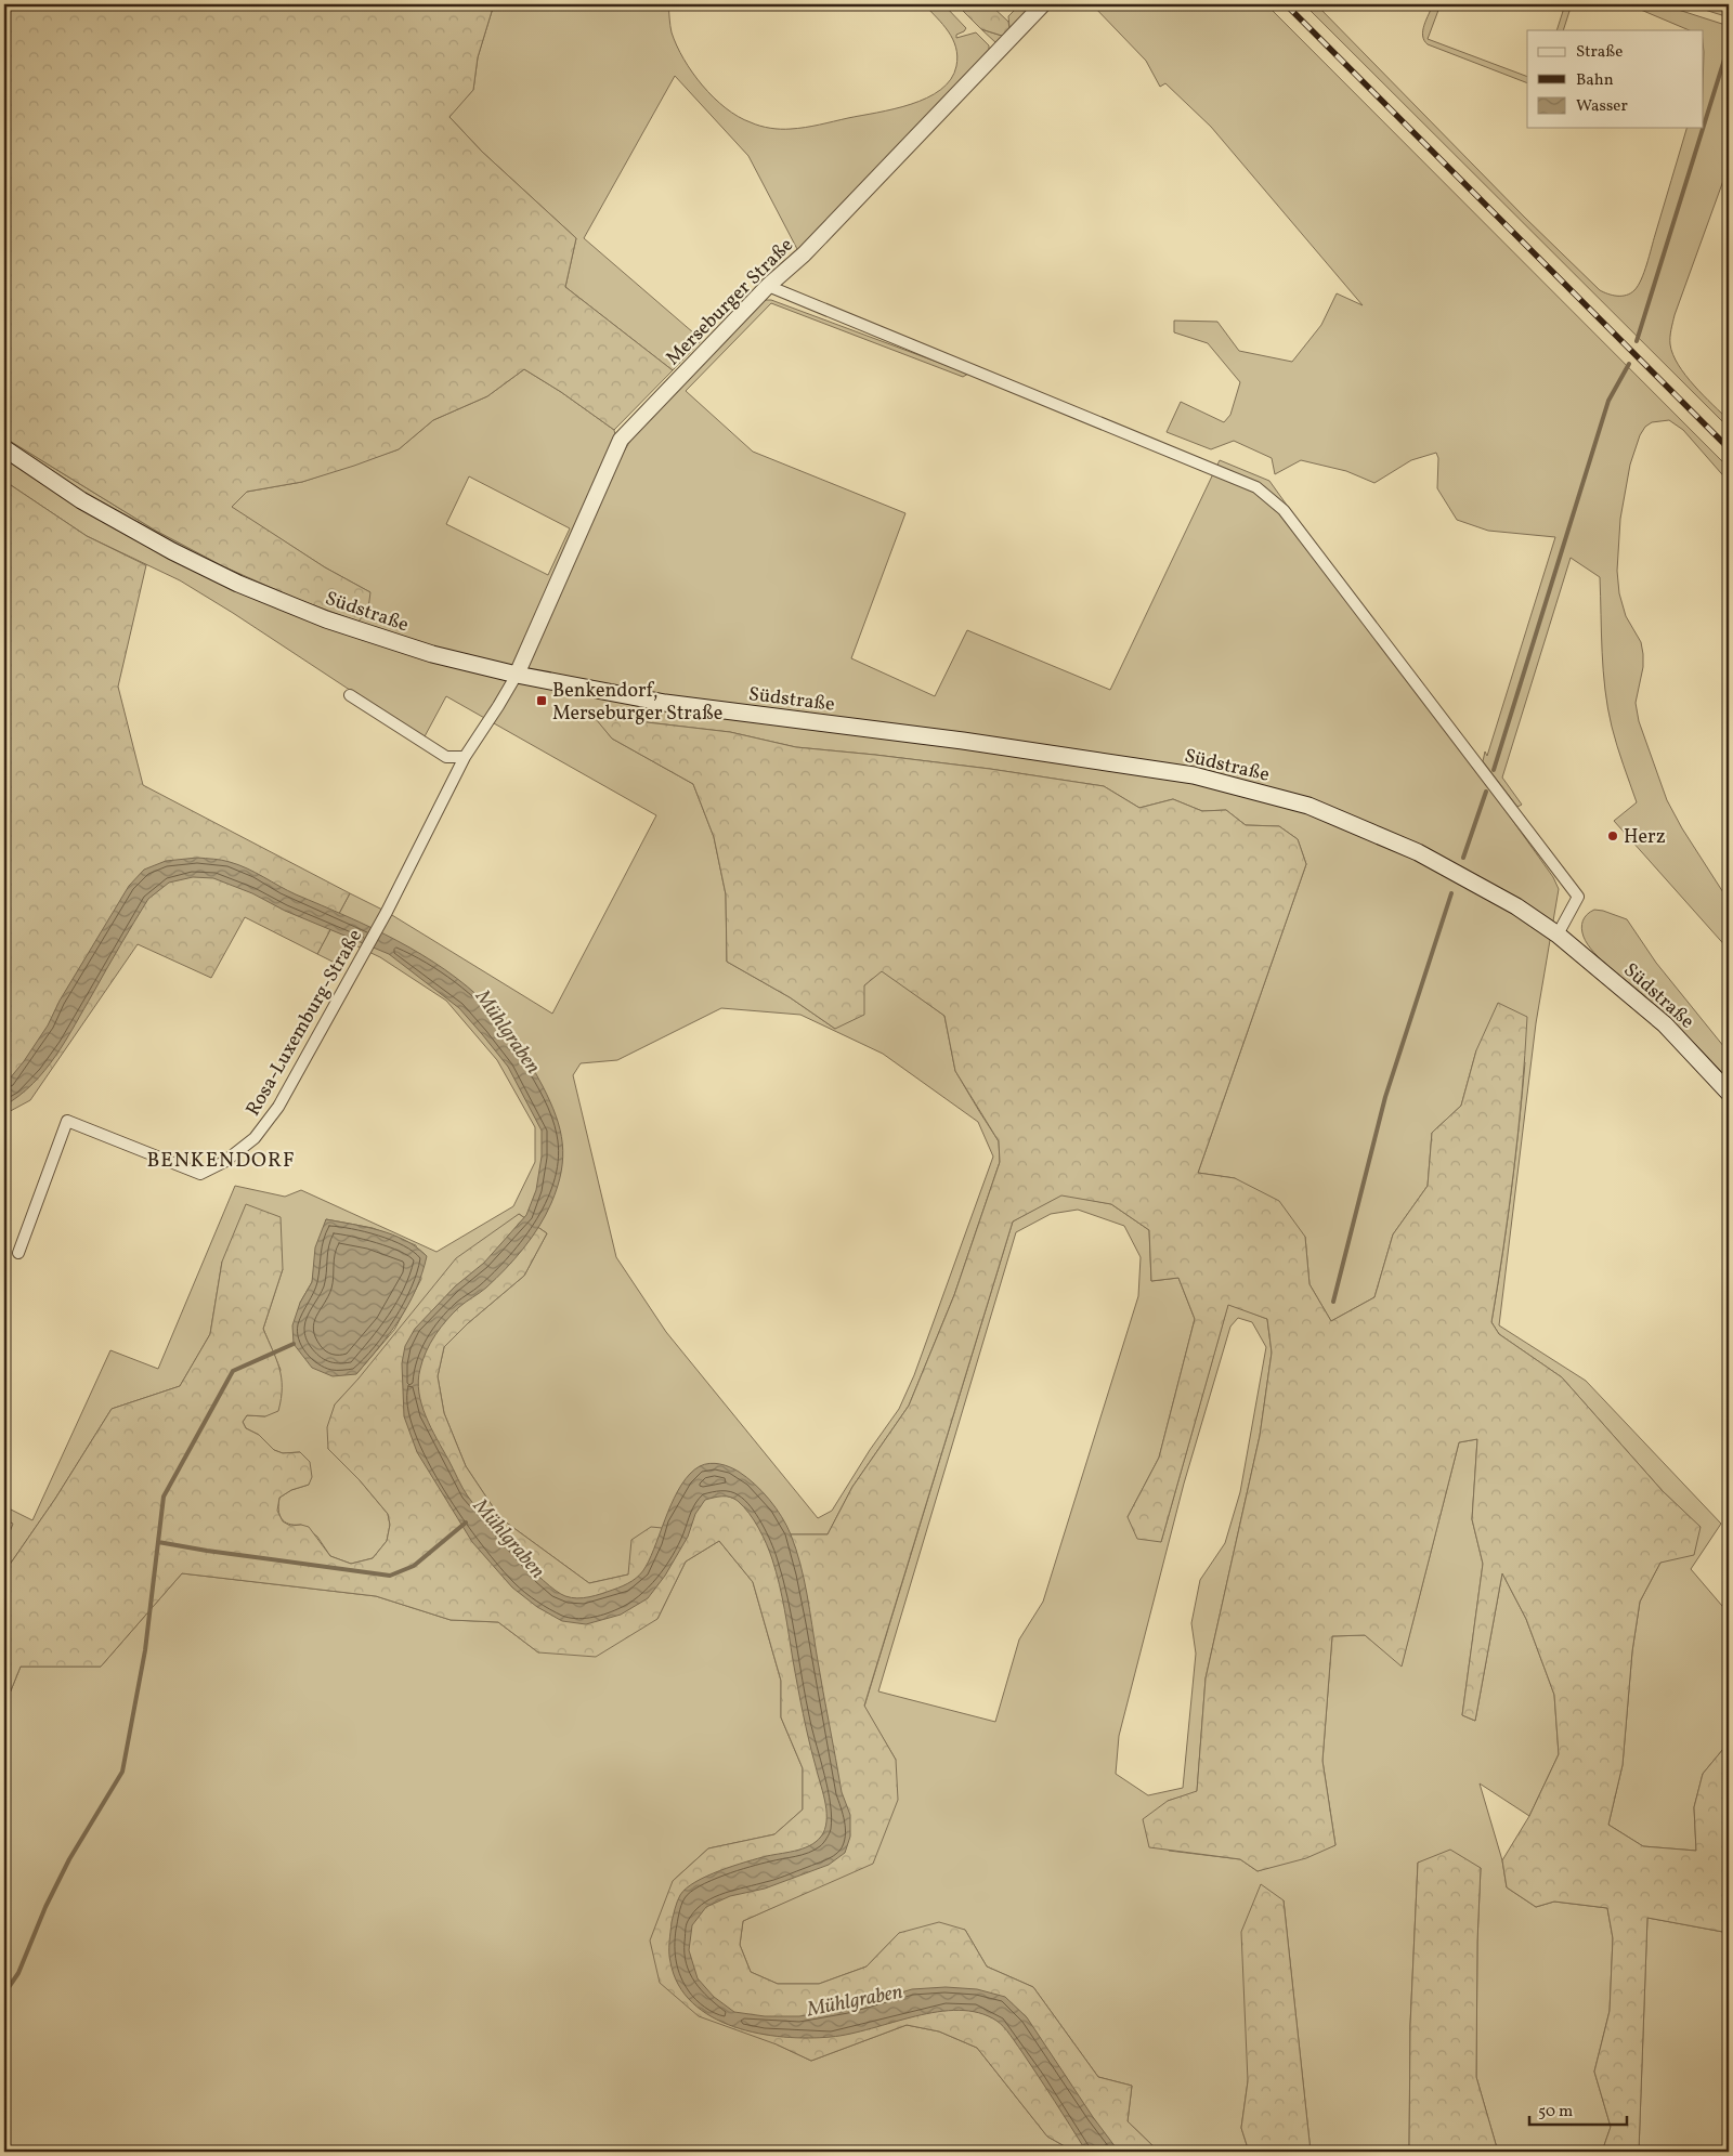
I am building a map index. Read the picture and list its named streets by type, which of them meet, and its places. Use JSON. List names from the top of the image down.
{
  "streets": {
    "main road": ["Südstraße"],
    "street": ["Merseburger Straße", "Rosa-Luxemburg-Straße"]
  },
  "crossings": [
    ["Merseburger Straße", "Südstraße"],
    ["Merseburger Straße", "Rosa-Luxemburg-Straße"],
    ["Südstraße", "Rosa-Luxemburg-Straße"]
  ],
  "districts": ["BENKENDORF"],
  "water": ["Mühlgraben"],
  "places": {
    "transit": ["Benkendorf, Merseburger Straße"],
    "other": ["Herz"]
  },
  "legend": ["Straße", "Bahn", "Wasser"],
  "scale_bar": "50 m"
}
